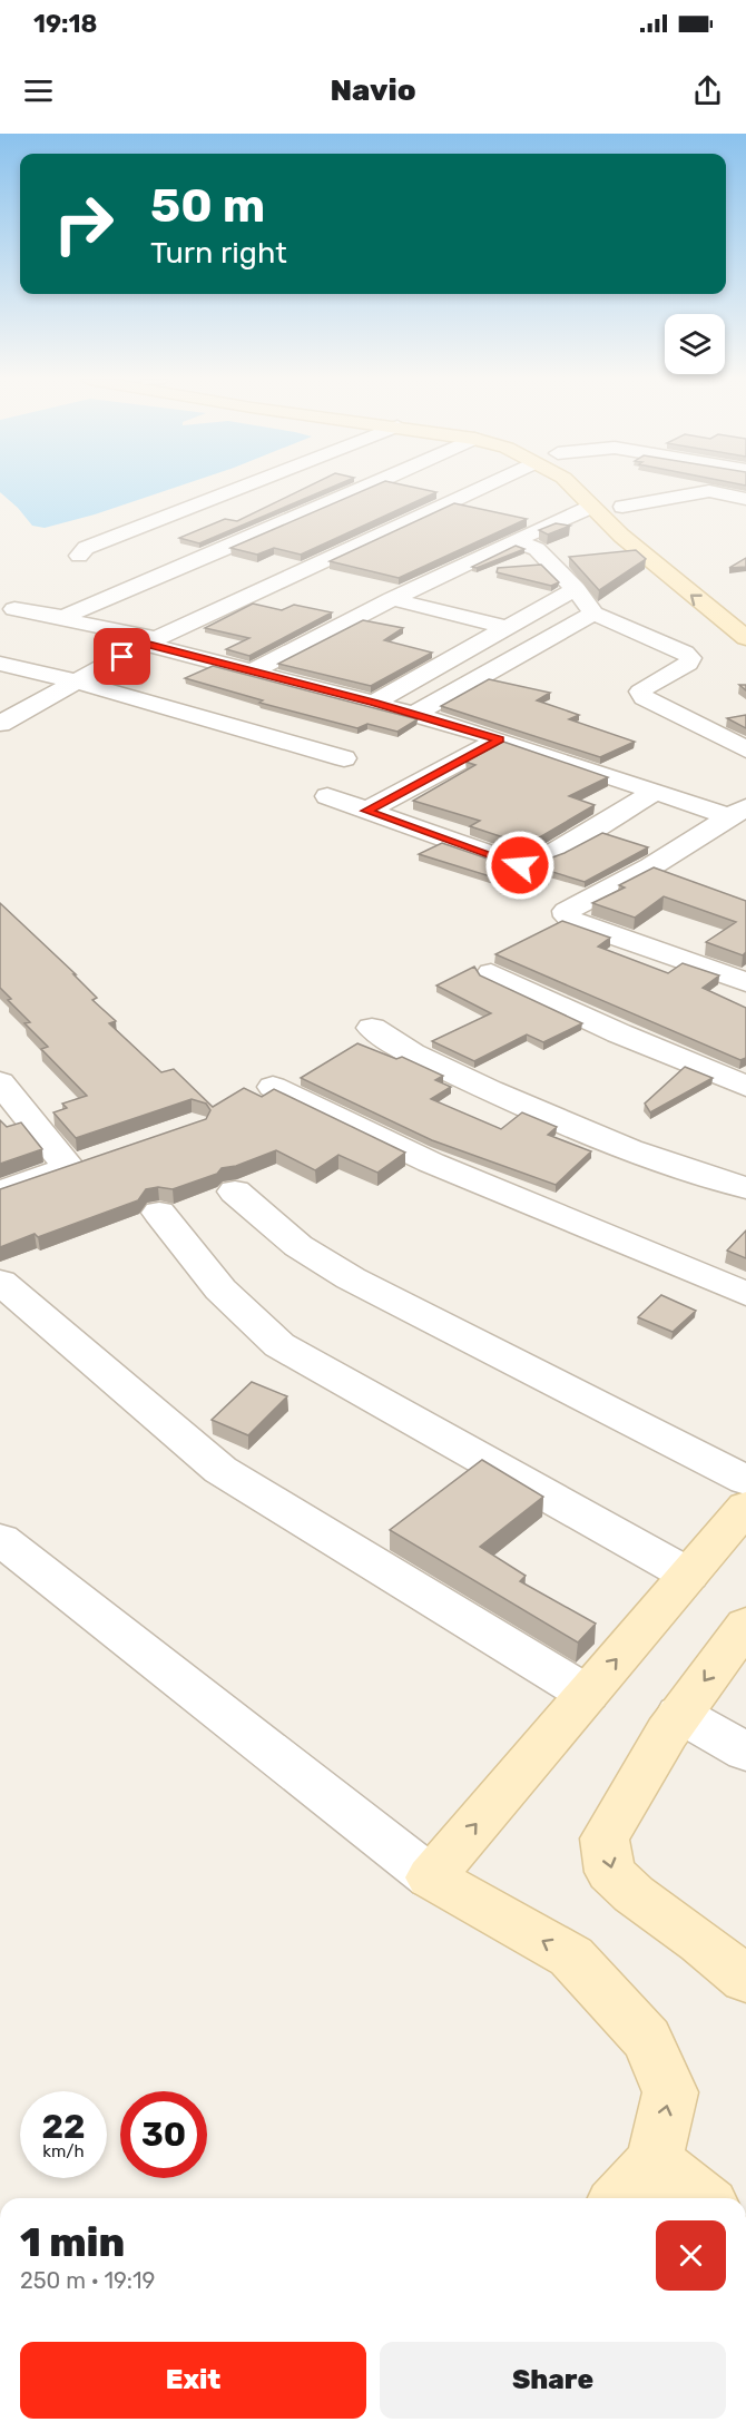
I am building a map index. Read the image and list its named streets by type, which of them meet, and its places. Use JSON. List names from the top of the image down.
{
  "page": {
    "status": "19:18",
    "header": "Navio",
    "turn": ["50 m", "Turn right"],
    "speed": "22 km/h",
    "limit": "30",
    "heading": ["1 min", "250 m · 19:19"],
    "buttons": ["Exit", "Share"]
  }
}
